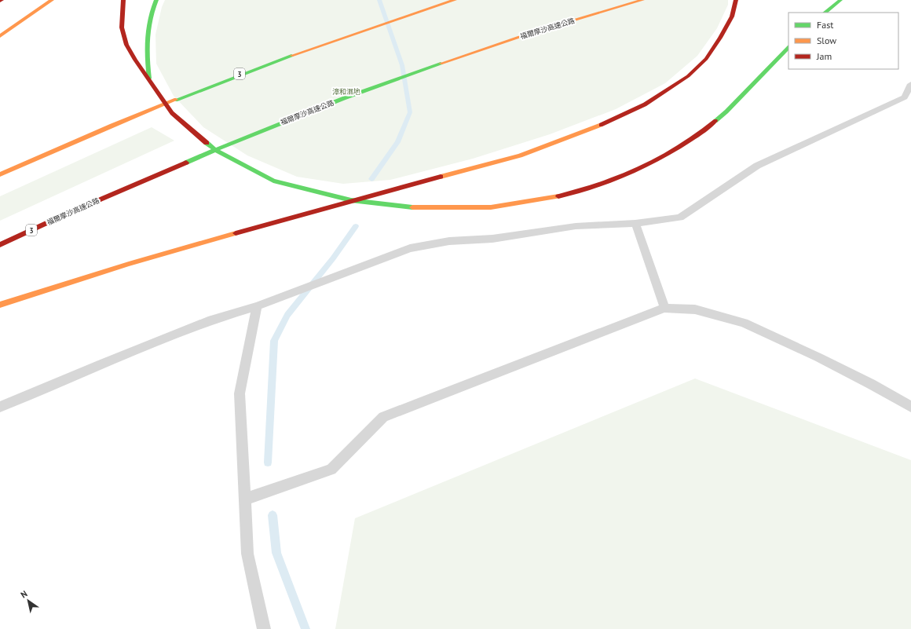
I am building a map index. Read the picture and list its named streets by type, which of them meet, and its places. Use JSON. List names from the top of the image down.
{
  "streets": {
    "highway": ["福爾摩沙高速公路", "3"]
  },
  "parks": ["漳和濕地"],
  "legend": ["Fast", "Slow", "Jam"],
  "north": "top left"
}
